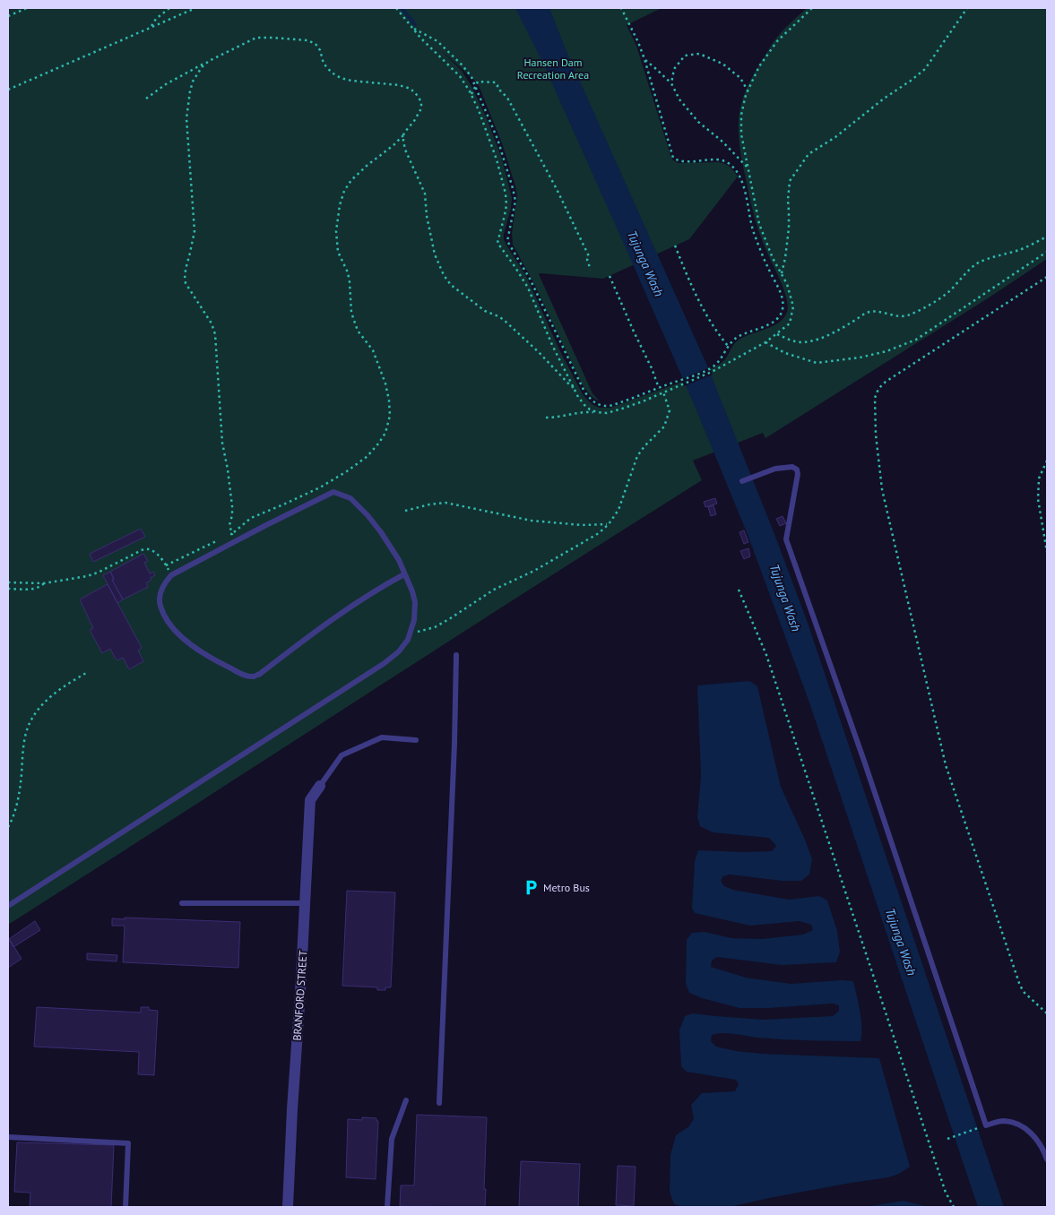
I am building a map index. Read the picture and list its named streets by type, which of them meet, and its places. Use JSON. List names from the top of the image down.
{
  "streets": {
    "street": ["BRANFORD STREET"]
  },
  "water": ["Tujunga Wash"],
  "parks": ["Hansen Dam Recreation Area"],
  "places": {
    "parking": ["Metro Bus"]
  }
}
